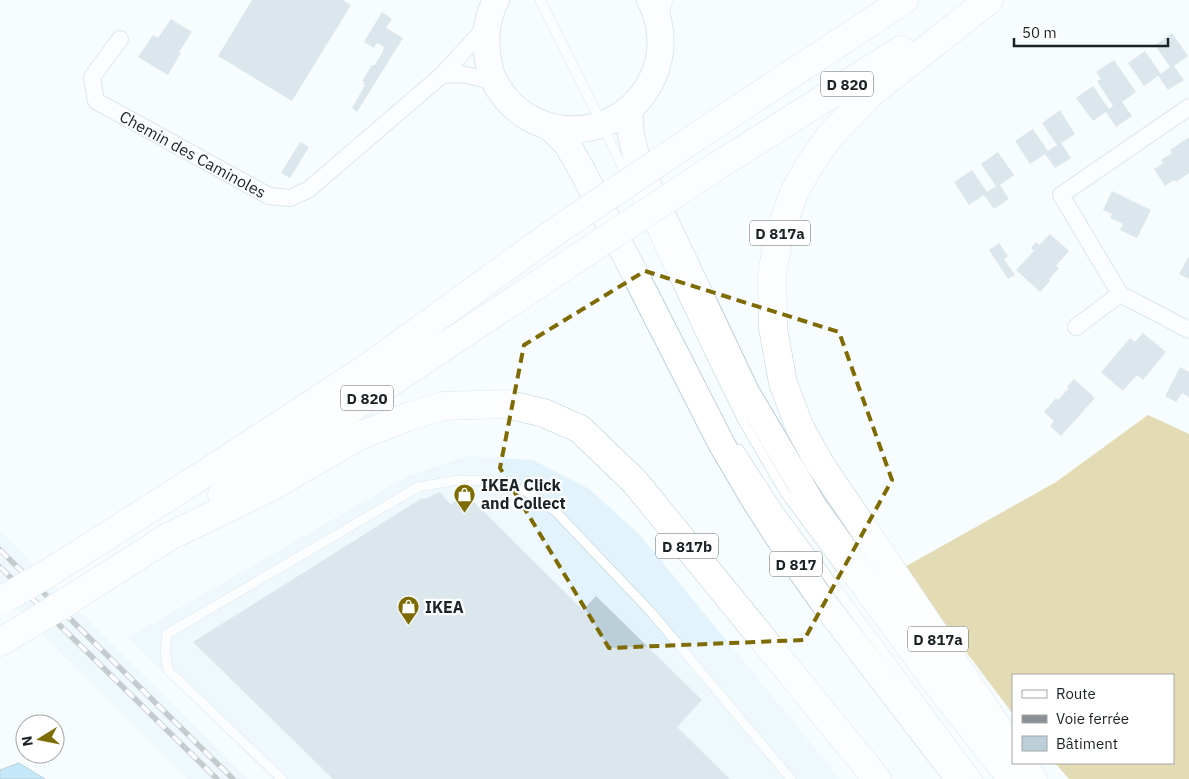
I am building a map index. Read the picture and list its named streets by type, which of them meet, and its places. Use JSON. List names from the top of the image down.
{
  "streets": {
    "highway": ["D 820", "D 817a", "D 817b"],
    "main road": ["D 817"],
    "street": ["Chemin des Caminoles"]
  },
  "crossings": [
    ["D 820", "D 817b"]
  ],
  "places": {
    "shop": ["IKEA Click and Collect", "IKEA"]
  },
  "legend": ["Route", "Voie ferrée", "Bâtiment"],
  "scale_bar": "50 m",
  "north": "left"
}
